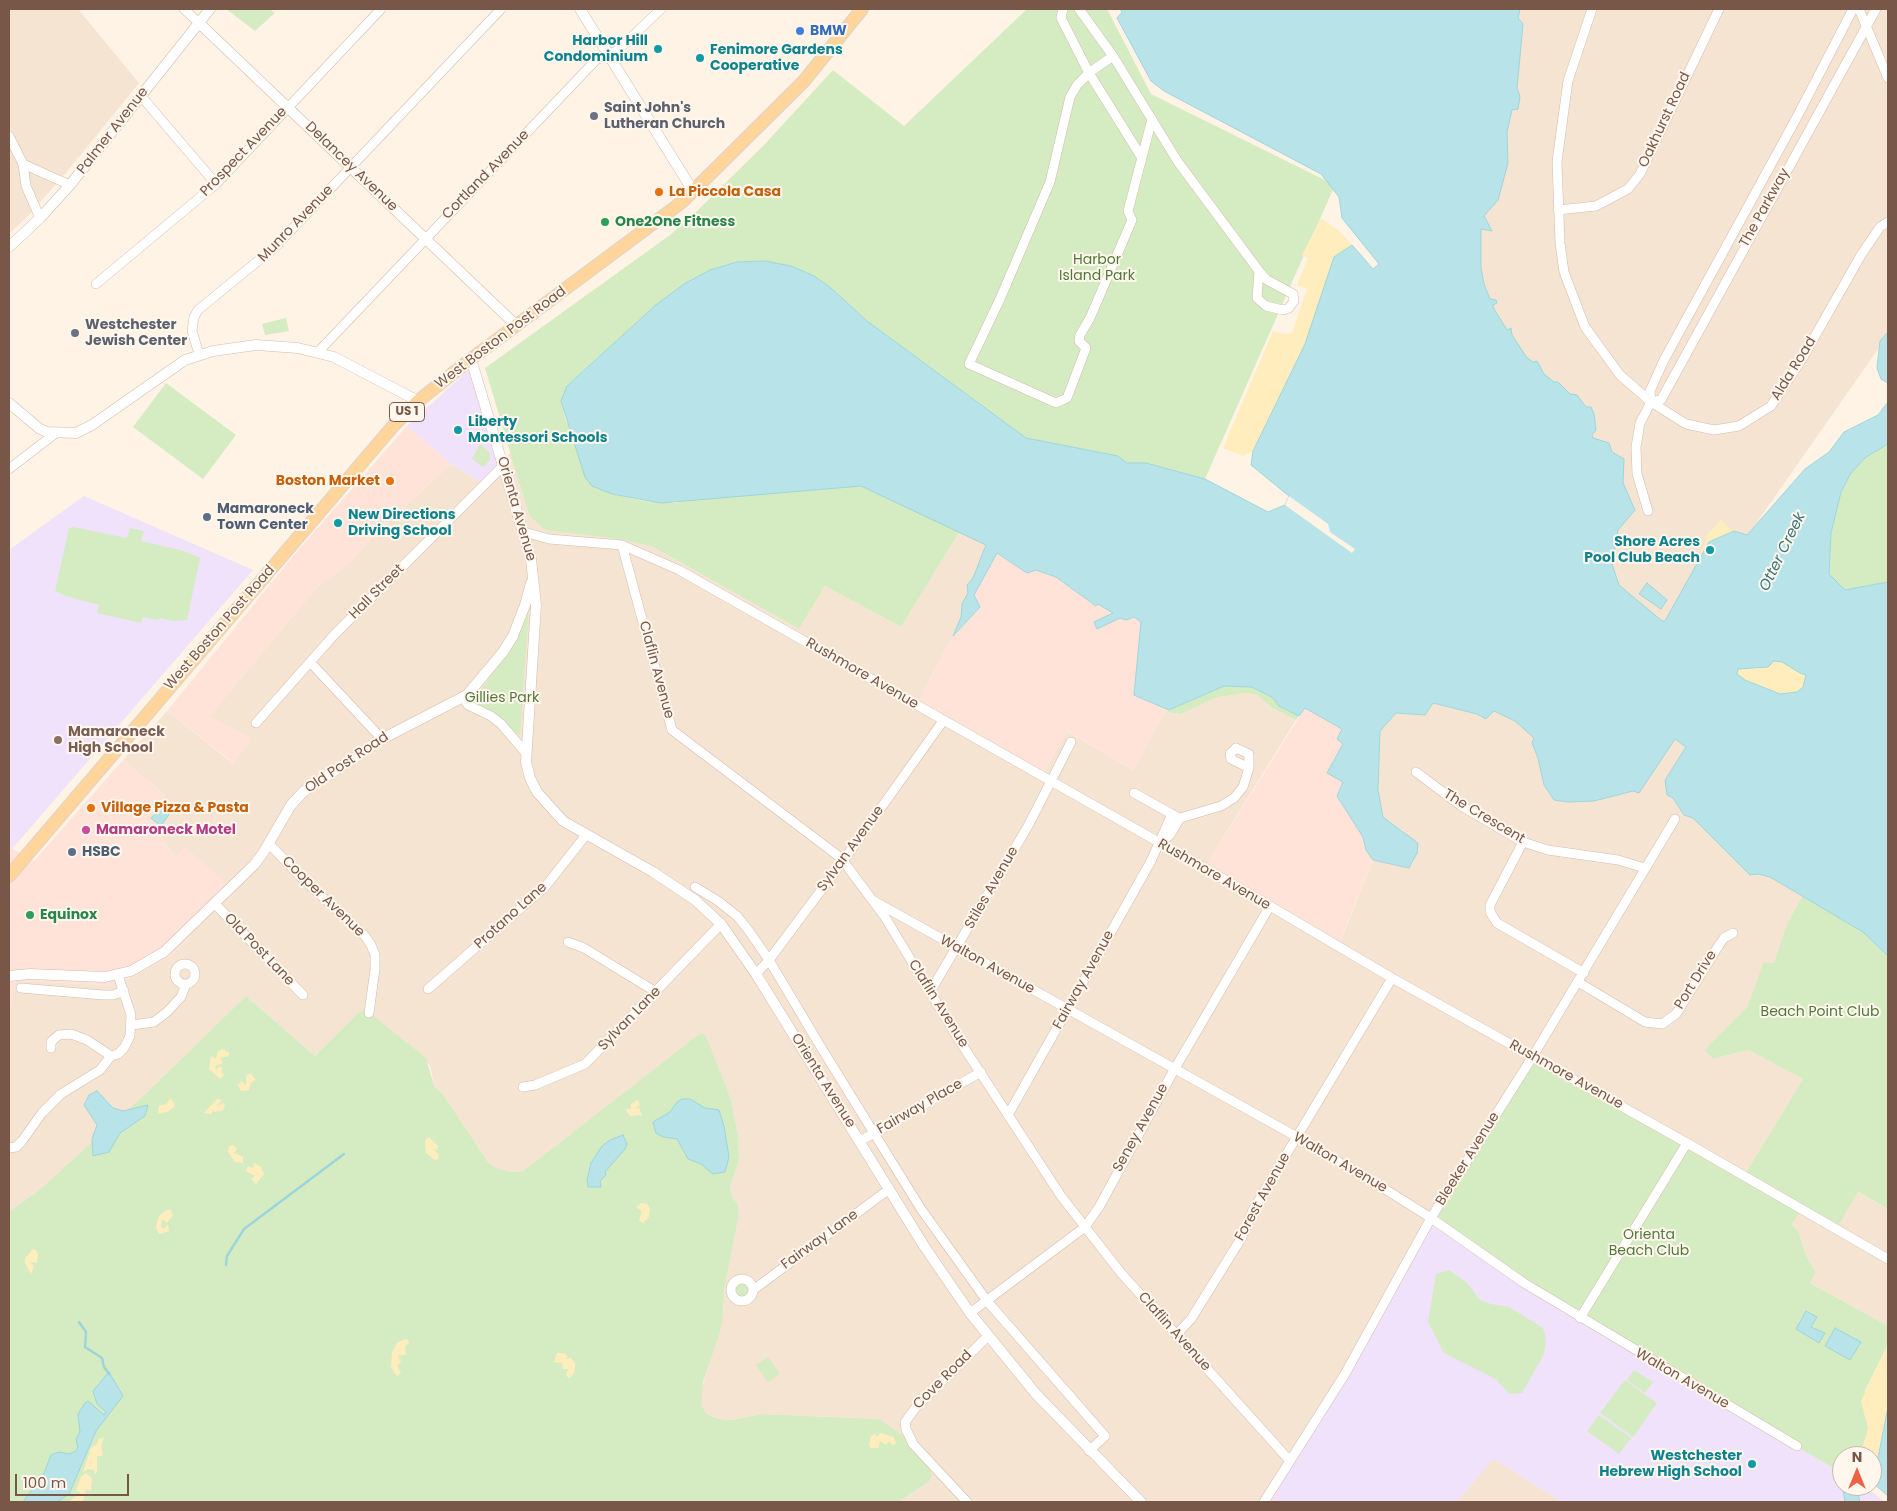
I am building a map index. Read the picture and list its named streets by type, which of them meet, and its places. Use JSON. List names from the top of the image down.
{
  "streets": {
    "main road": ["West Boston Post Road", "US 1"],
    "street": [
      "Oakhurst Road",
      "Palmer Avenue",
      "Prospect Avenue",
      "Delancey Avenue",
      "Cortland Avenue",
      "The Parkway",
      "Munro Avenue",
      "Alda Road",
      "Orienta Avenue",
      "Hall Street",
      "Claflin Avenue",
      "Rushmore Avenue",
      "Old Post Road",
      "The Crescent",
      "Sylvan Avenue",
      "Stiles Avenue",
      "Cooper Avenue",
      "Protano Lane",
      "Old Post Lane",
      "Walton Avenue",
      "Fairway Avenue",
      "Port Drive",
      "Sylvan Lane",
      "Fairway Place",
      "Seney Avenue",
      "Bleeker Avenue",
      "Forest Avenue",
      "Fairway Lane",
      "Cove Road"
    ]
  },
  "crossings": [
    ["Oakhurst Road", "Alda Road"],
    ["Palmer Avenue", "Delancey Avenue"],
    ["Prospect Avenue", "Delancey Avenue"],
    ["Delancey Avenue", "Cortland Avenue"],
    ["Delancey Avenue", "Munro Avenue"],
    ["Delancey Avenue", "West Boston Post Road"],
    ["The Parkway", "Alda Road"],
    ["West Boston Post Road", "Orienta Avenue"],
    ["Orienta Avenue", "Hall Street"],
    ["Orienta Avenue", "Rushmore Avenue"],
    ["Orienta Avenue", "Old Post Road"],
    ["Orienta Avenue", "Sylvan Avenue"],
    ["Orienta Avenue", "Protano Lane"],
    ["Orienta Avenue", "Sylvan Lane"],
    ["Orienta Avenue", "Fairway Place"],
    ["Orienta Avenue", "Seney Avenue"],
    ["Orienta Avenue", "Fairway Lane"],
    ["Orienta Avenue", "Cove Road"],
    ["Claflin Avenue", "Rushmore Avenue"],
    ["Claflin Avenue", "Sylvan Avenue"],
    ["Claflin Avenue", "Stiles Avenue"],
    ["Claflin Avenue", "Walton Avenue"],
    ["Claflin Avenue", "Fairway Avenue"],
    ["Claflin Avenue", "Fairway Place"],
    ["Claflin Avenue", "Seney Avenue"],
    ["Claflin Avenue", "Bleeker Avenue"],
    ["Claflin Avenue", "Forest Avenue"],
    ["Rushmore Avenue", "Sylvan Avenue"],
    ["Rushmore Avenue", "Stiles Avenue"],
    ["Rushmore Avenue", "Fairway Avenue"],
    ["Rushmore Avenue", "Seney Avenue"],
    ["Rushmore Avenue", "Bleeker Avenue"],
    ["Rushmore Avenue", "Forest Avenue"],
    ["Old Post Road", "Cooper Avenue"],
    ["Old Post Road", "Old Post Lane"],
    ["The Crescent", "Bleeker Avenue"],
    ["Stiles Avenue", "Walton Avenue"],
    ["Walton Avenue", "Fairway Avenue"],
    ["Walton Avenue", "Seney Avenue"],
    ["Walton Avenue", "Bleeker Avenue"],
    ["Walton Avenue", "Forest Avenue"],
    ["Port Drive", "Bleeker Avenue"]
  ],
  "water": ["Otter Creek"],
  "parks": [
    "Harbor Island Park",
    "Gillies Park",
    "Beach Point Club",
    "Orienta Beach Club"
  ],
  "places": [
    "BMW",
    "Harbor Hill Condominium",
    "Fenimore Gardens Cooperative",
    "Saint John's Lutheran Church",
    "La Piccola Casa",
    "One2One Fitness",
    "Westchester Jewish Center",
    "Liberty Montessori Schools",
    "Boston Market",
    "Mamaroneck Town Center",
    "New Directions Driving School",
    "Shore Acres Pool Club Beach",
    "Mamaroneck High School",
    "Village Pizza & Pasta",
    "Mamaroneck Motel",
    "HSBC",
    "Equinox",
    "Westchester Hebrew High School"
  ],
  "scale_bar": "100 m",
  "north": "top"
}
